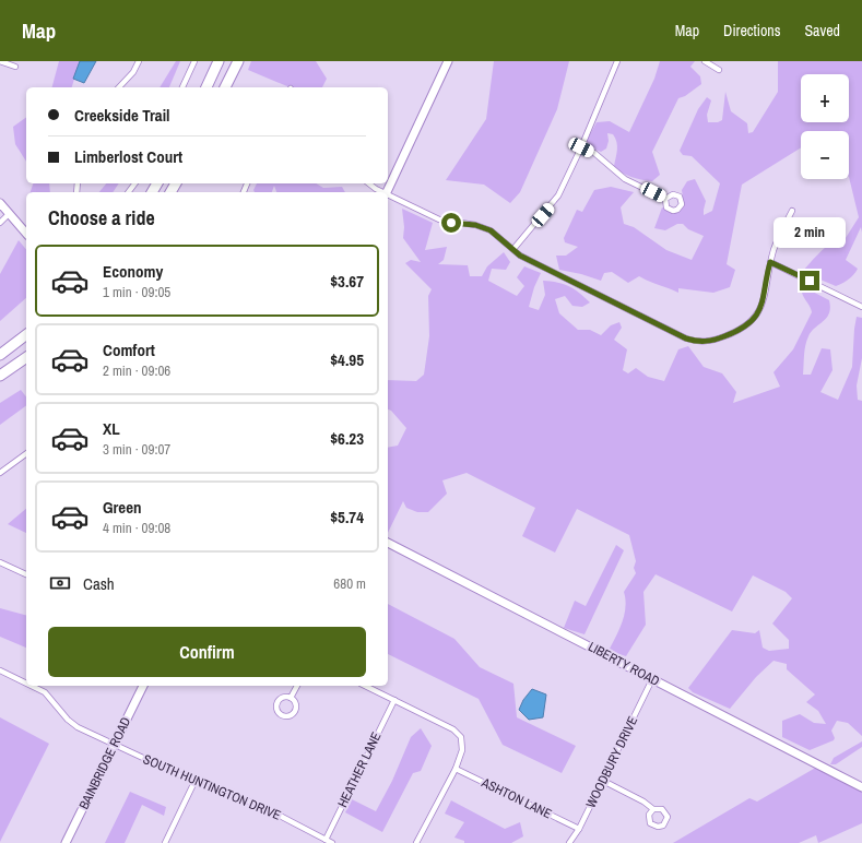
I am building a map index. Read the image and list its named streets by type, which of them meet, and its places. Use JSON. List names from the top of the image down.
{
  "streets": {
    "street": [
      "LIBERTY ROAD",
      "WOODBURY DRIVE",
      "BAINBRIDGE ROAD",
      "HEATHER LANE",
      "SOUTH HUNTINGTON DRIVE",
      "ASHTON LANE"
    ]
  },
  "crossings": [
    ["LIBERTY ROAD", "WOODBURY DRIVE"],
    ["WOODBURY DRIVE", "ASHTON LANE"],
    ["BAINBRIDGE ROAD", "SOUTH HUNTINGTON DRIVE"],
    ["HEATHER LANE", "SOUTH HUNTINGTON DRIVE"]
  ],
  "page": {
    "header": "Map",
    "nav": ["Map", "Directions", "Saved"],
    "map_buttons": ["+", "−"],
    "banner": ["Creekside Trail", "Limberlost Court"],
    "heading": "Choose a ride",
    "bubble": "2 min",
    "list": [
      {
        "name": "Economy",
        "note": "1 min · 09:05",
        "value": "$3.67"
      },
      {
        "name": "Comfort",
        "note": "2 min · 09:06",
        "value": "$4.95"
      },
      {
        "name": "XL",
        "note": "3 min · 09:07",
        "value": "$6.23"
      },
      {
        "name": "Green",
        "note": "4 min · 09:08",
        "value": "$5.74"
      }
    ],
    "pay": ["Cash", "680 m"],
    "buttons": "Confirm"
  }
}
